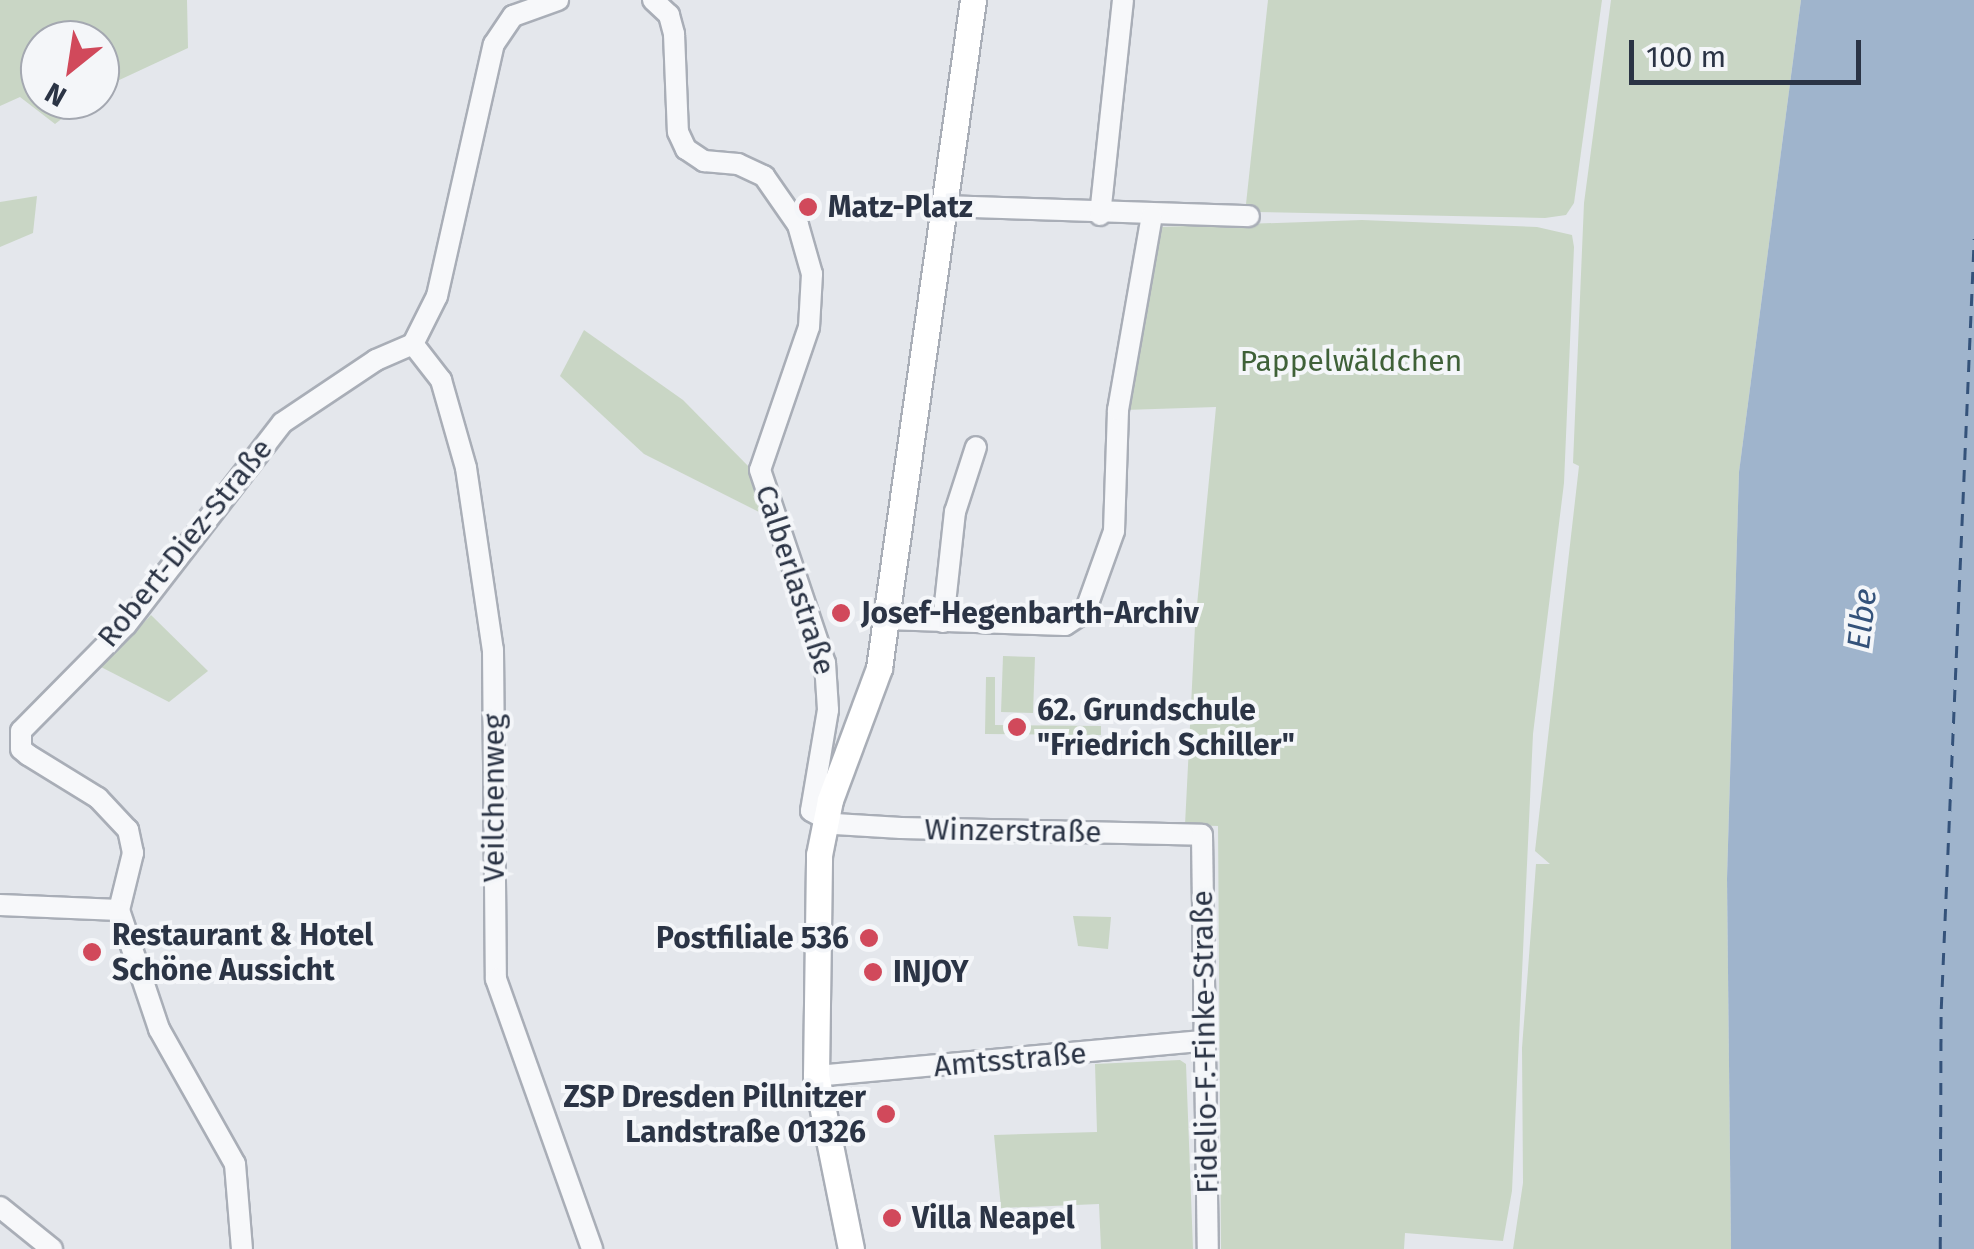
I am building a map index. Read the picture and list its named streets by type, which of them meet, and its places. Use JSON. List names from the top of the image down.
{
  "streets": {
    "street": [
      "Robert-Diez-Straße",
      "Calberlastraße",
      "Veilchenweg",
      "Winzerstraße",
      "Fidelio-F.-Finke-Straße",
      "Amtsstraße"
    ]
  },
  "crossings": [
    ["Robert-Diez-Straße", "Veilchenweg"],
    ["Calberlastraße", "Winzerstraße"],
    ["Winzerstraße", "Fidelio-F.-Finke-Straße"],
    ["Fidelio-F.-Finke-Straße", "Amtsstraße"]
  ],
  "water": ["Elbe"],
  "parks": ["Pappelwäldchen"],
  "places": [
    "Matz-Platz",
    "Josef-Hegenbarth-Archiv",
    "62. Grundschule \"Friedrich Schiller\"",
    "Postfiliale 536",
    "Restaurant & Hotel Schöne Aussicht",
    "INJOY",
    "ZSP Dresden Pillnitzer Landstraße 01326",
    "Villa Neapel"
  ],
  "scale_bar": "100 m",
  "north": "bottom left"
}
